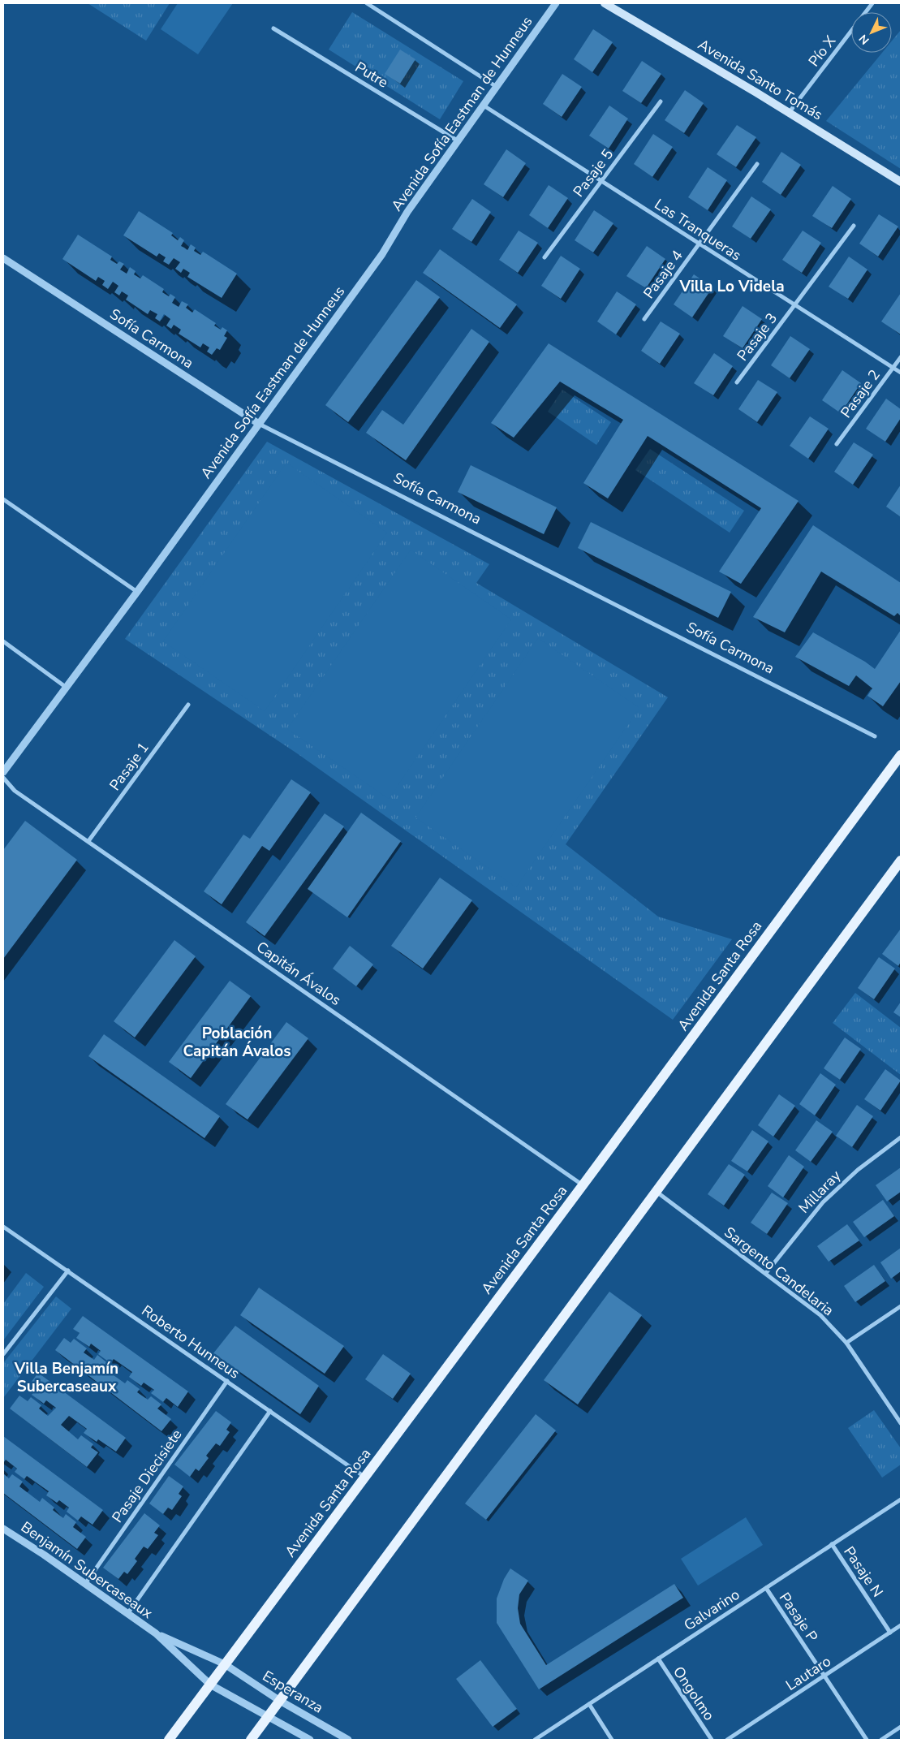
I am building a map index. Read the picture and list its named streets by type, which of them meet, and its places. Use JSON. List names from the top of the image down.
{
  "streets": {
    "main road": ["Avenida Santo Tomás", "Avenida Santa Rosa"],
    "street": [
      "Pío X",
      "Putre",
      "Avenida Sofía Eastman de Hunneus",
      "Pasaje 5",
      "Las Tranqueras",
      "Pasaje 4",
      "Pasaje 3",
      "Sofía Carmona",
      "Pasaje 2",
      "Pasaje 1",
      "Capitán Ávalos",
      "Millaray",
      "Sargento Candelaria",
      "Roberto Hunneus",
      "Pasaje Diecisiete",
      "Benjamín Subercaseaux",
      "Pasaje N",
      "Galvarino",
      "Pasaje P",
      "Lautaro",
      "Esperanza",
      "Ongolmo"
    ]
  },
  "crossings": [
    ["Pío X", "Avenida Santo Tomás"],
    ["Putre", "Avenida Sofía Eastman de Hunneus"],
    ["Avenida Sofía Eastman de Hunneus", "Las Tranqueras"],
    ["Avenida Sofía Eastman de Hunneus", "Sofía Carmona"],
    ["Pasaje 5", "Las Tranqueras"],
    ["Las Tranqueras", "Pasaje 4"],
    ["Las Tranqueras", "Pasaje 3"],
    ["Las Tranqueras", "Pasaje 2"],
    ["Pasaje 1", "Capitán Ávalos"],
    ["Capitán Ávalos", "Avenida Santa Rosa"],
    ["Avenida Santa Rosa", "Roberto Hunneus"],
    ["Avenida Santa Rosa", "Benjamín Subercaseaux"],
    ["Avenida Santa Rosa", "Esperanza"],
    ["Millaray", "Sargento Candelaria"],
    ["Roberto Hunneus", "Pasaje Diecisiete"],
    ["Pasaje Diecisiete", "Benjamín Subercaseaux"],
    ["Benjamín Subercaseaux", "Esperanza"],
    ["Pasaje N", "Galvarino"],
    ["Pasaje N", "Lautaro"],
    ["Galvarino", "Pasaje P"],
    ["Galvarino", "Ongolmo"],
    ["Pasaje P", "Lautaro"]
  ],
  "districts": ["Villa Lo Videla", "Población Capitán Ávalos", "Villa Benjamín Subercaseaux"],
  "north": "bottom left"
}
